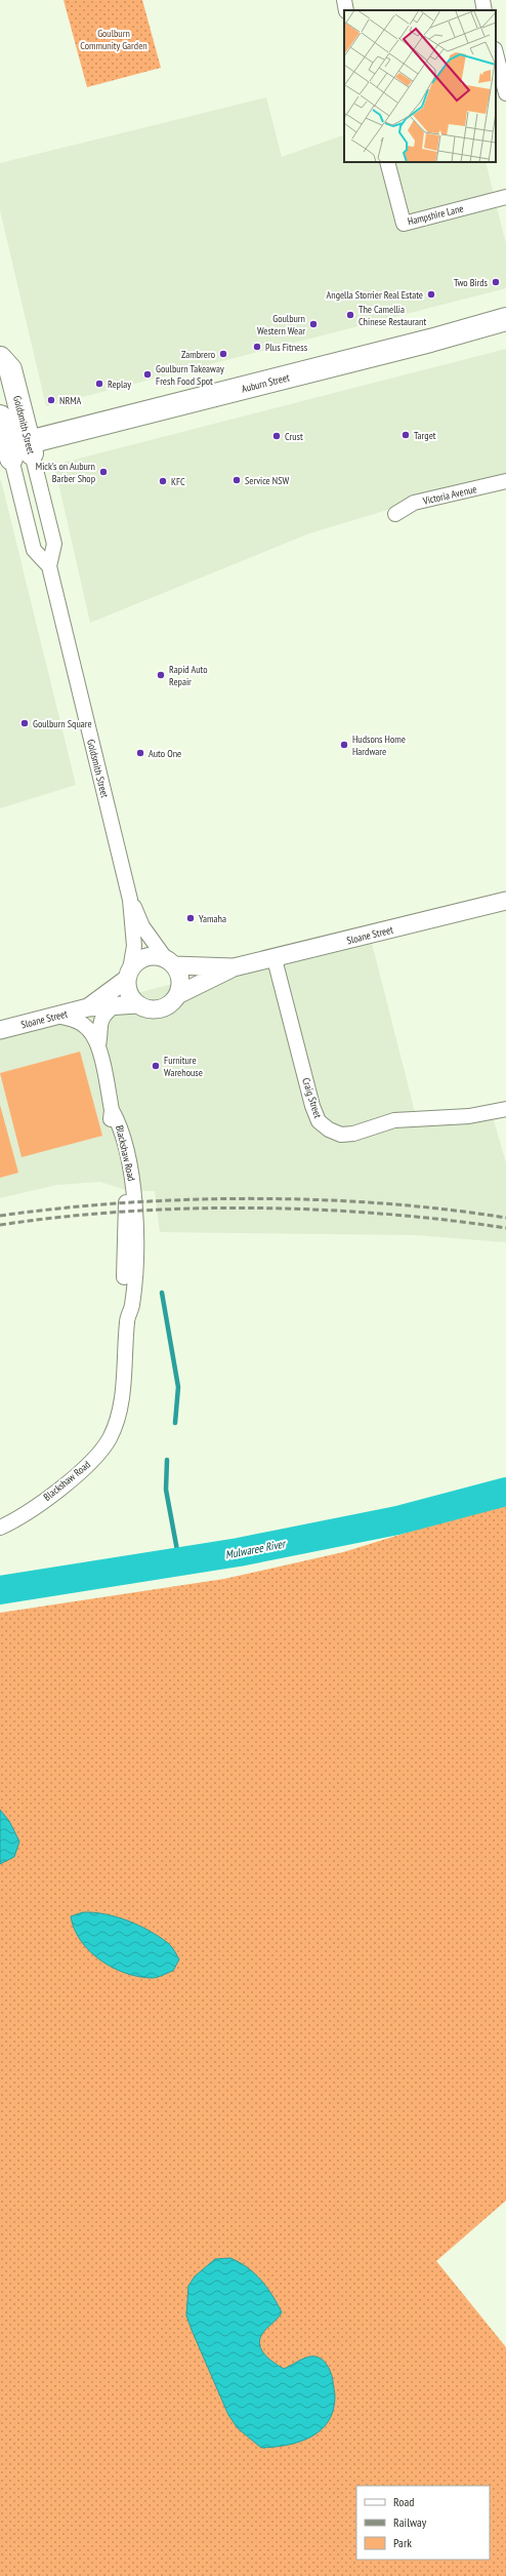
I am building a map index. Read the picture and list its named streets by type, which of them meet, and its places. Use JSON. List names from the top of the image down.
{
  "streets": {
    "main road": ["Auburn Street", "Goldsmith Street"],
    "street": [
      "Hampshire Lane",
      "Victoria Avenue",
      "Sloane Street",
      "Craig Street",
      "Blackshaw Road"
    ]
  },
  "crossings": [
    ["Auburn Street", "Goldsmith Street"],
    ["Goldsmith Street", "Sloane Street"],
    ["Sloane Street", "Craig Street"],
    ["Sloane Street", "Blackshaw Road"]
  ],
  "water": ["Mulwaree River"],
  "parks": ["Goulburn Community Garden"],
  "places": [
    "Two Birds",
    "Angella Storrier Real Estate",
    "The Camellia Chinese Restaurant",
    "Goulburn Western Wear",
    "Plus Fitness",
    "Zambrero",
    "Goulburn Takeaway Fresh Food Spot",
    "Replay",
    "NRMA",
    "Target",
    "Crust",
    "Mick's on Auburn Barber Shop",
    "Service NSW",
    "KFC",
    "Rapid Auto Repair",
    "Goulburn Square",
    "Hudsons Home Hardware",
    "Auto One",
    "Yamaha",
    "Furniture Warehouse"
  ],
  "legend": ["Road", "Railway", "Park"]
}
